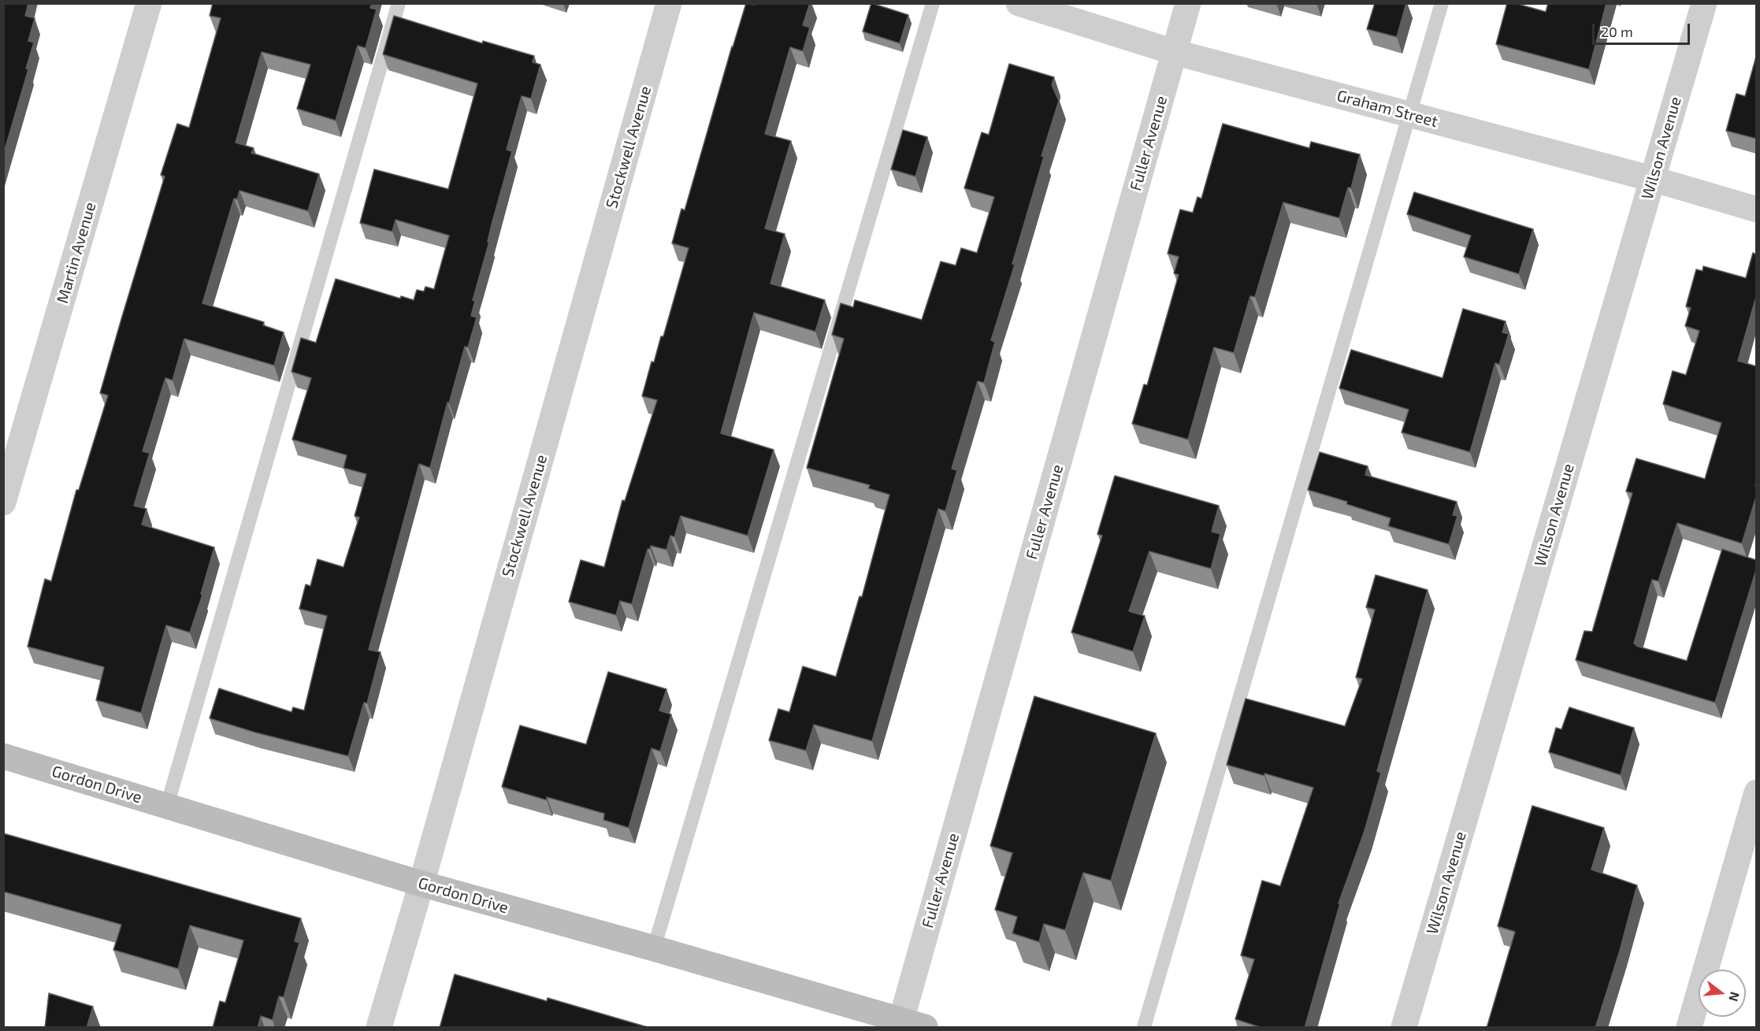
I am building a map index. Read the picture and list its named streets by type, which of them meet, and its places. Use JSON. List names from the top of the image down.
{
  "streets": {
    "main road": ["Gordon Drive"],
    "street": [
      "Graham Street",
      "Fuller Avenue",
      "Stockwell Avenue",
      "Wilson Avenue",
      "Martin Avenue"
    ]
  },
  "crossings": [
    ["Graham Street", "Fuller Avenue"],
    ["Graham Street", "Wilson Avenue"],
    ["Fuller Avenue", "Gordon Drive"],
    ["Stockwell Avenue", "Gordon Drive"]
  ],
  "scale_bar": "20 m",
  "north": "right"
}
